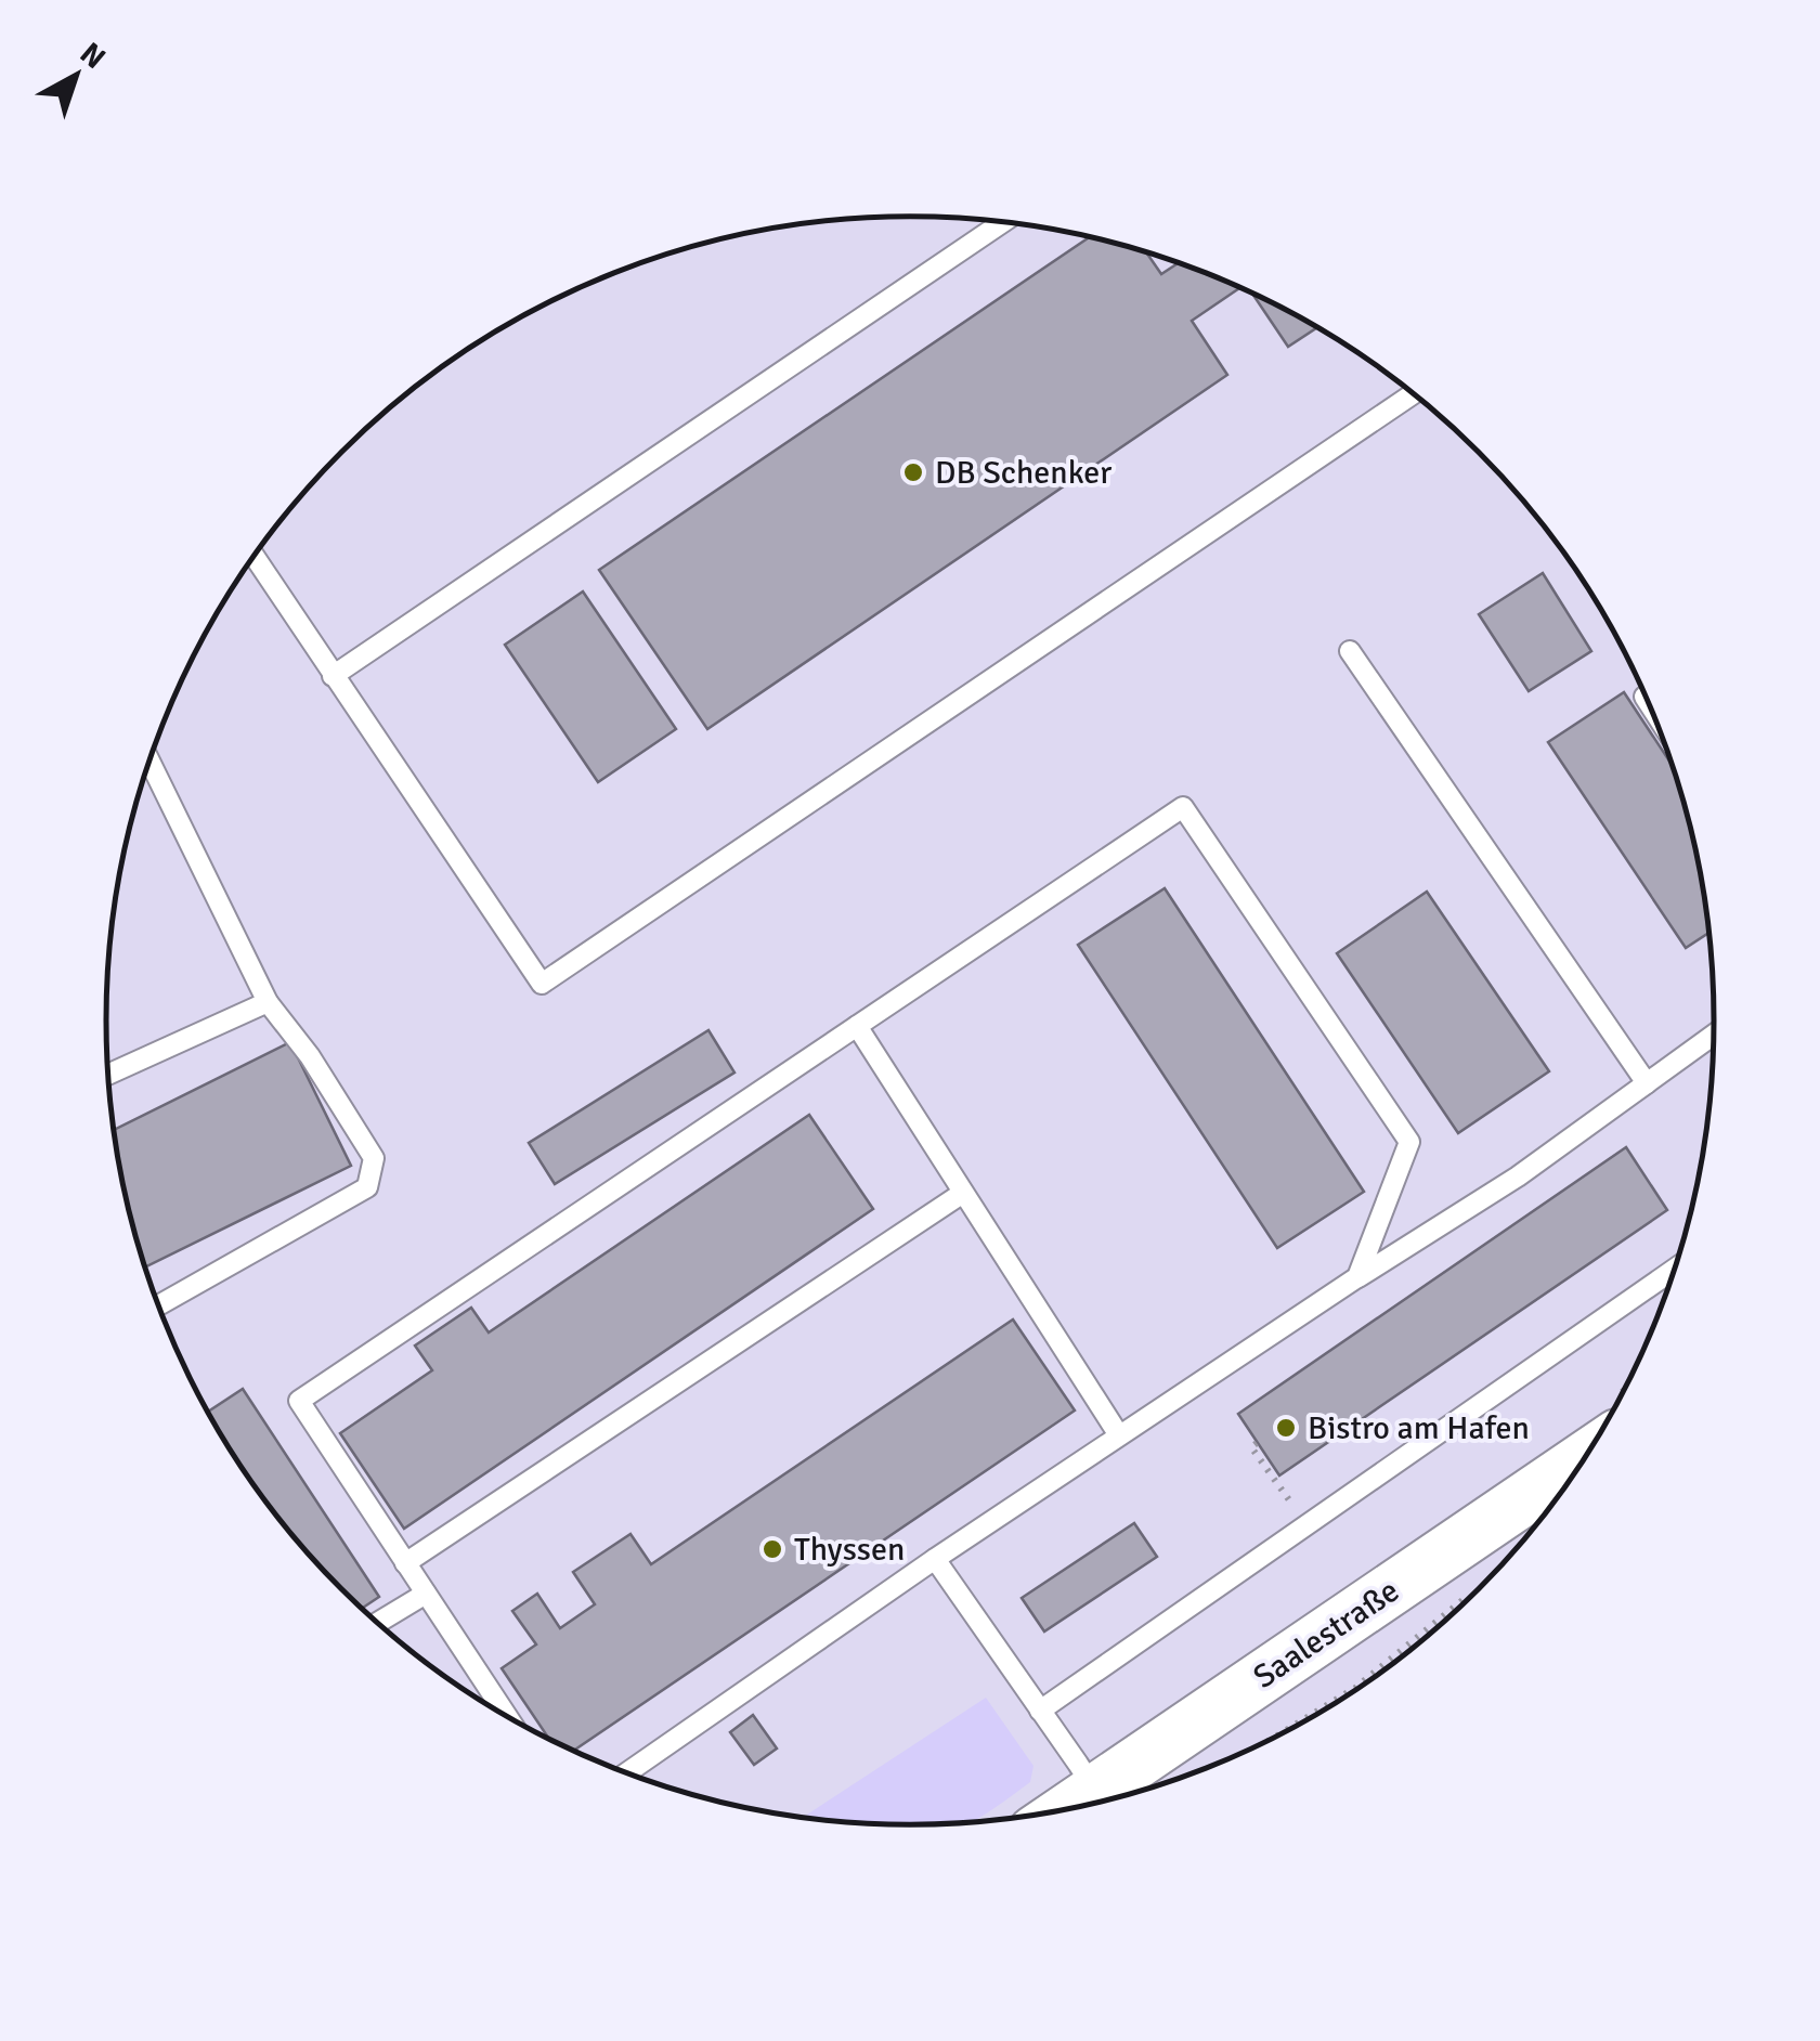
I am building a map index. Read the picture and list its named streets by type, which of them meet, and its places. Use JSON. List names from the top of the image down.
{
  "streets": {
    "main road": ["Saalestraße"]
  },
  "places": ["DB Schenker", "Bistro am Hafen", "Thyssen"],
  "north": "top right"
}
